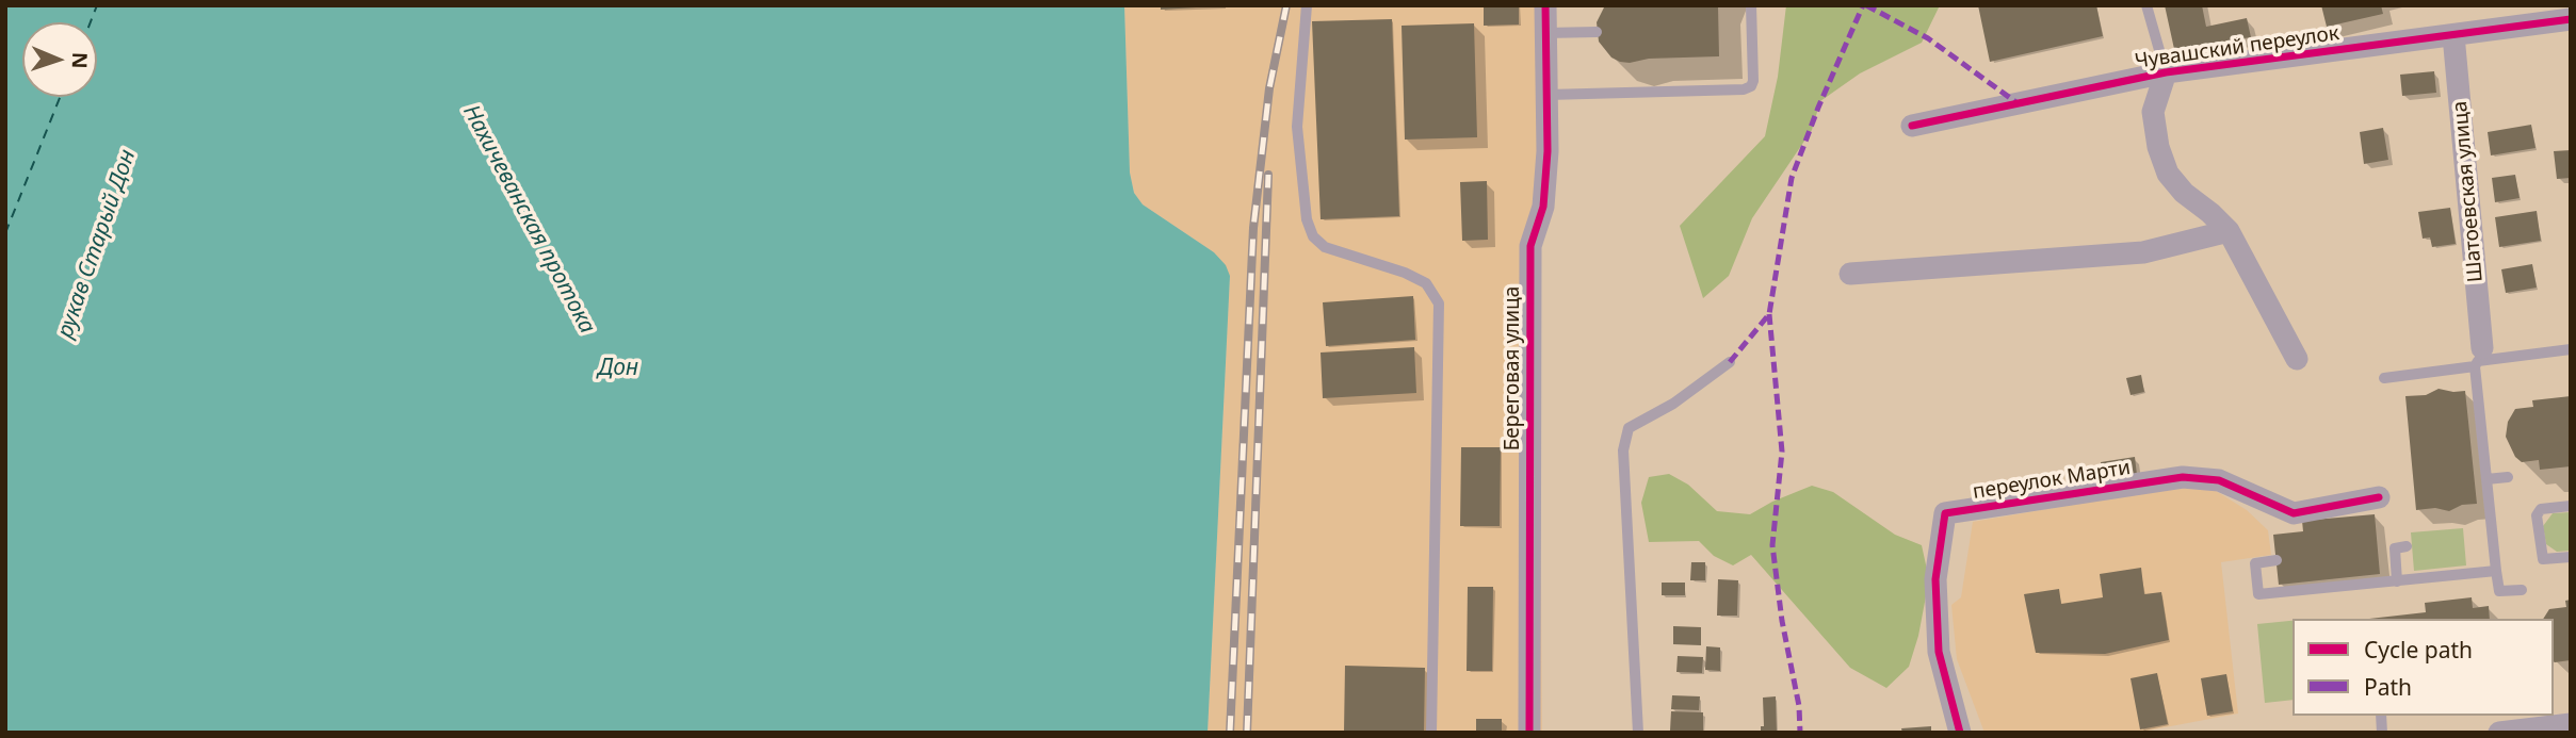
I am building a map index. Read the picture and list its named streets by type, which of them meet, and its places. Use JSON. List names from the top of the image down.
{
  "streets": {
    "street": [
      "Чувашский переулок",
      "Шатоевская улица",
      "Береговая улица",
      "переулок Марти"
    ]
  },
  "crossings": [
    ["Чувашский переулок", "Шатоевская улица"]
  ],
  "water": ["Нахичеванская протока", "рукав Старый Дон", "Дон"],
  "legend": ["Cycle path", "Path"],
  "north": "right"
}
